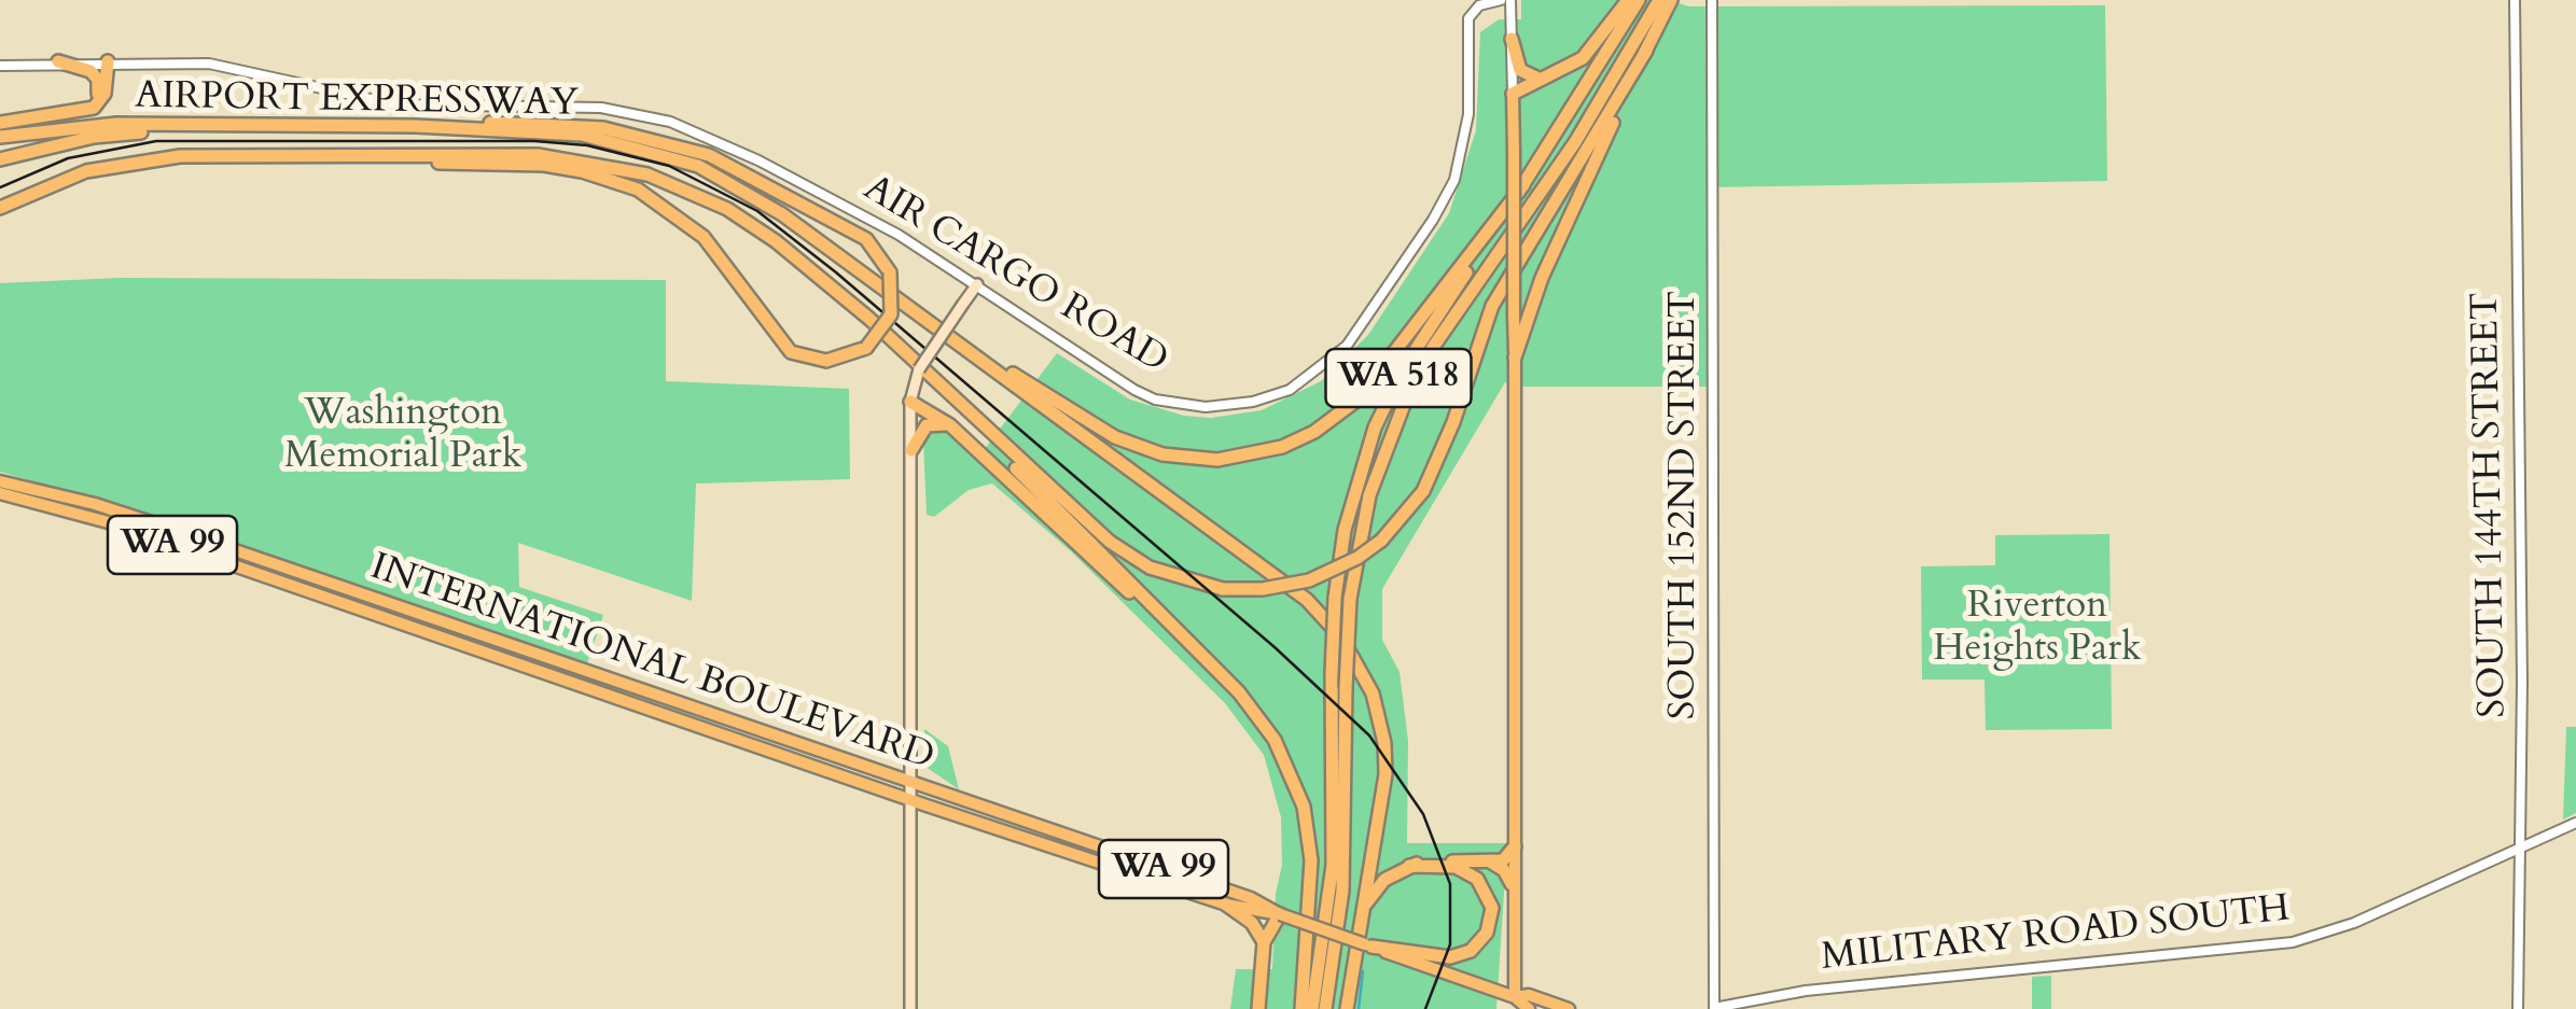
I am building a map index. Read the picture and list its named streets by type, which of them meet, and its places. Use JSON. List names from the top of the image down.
{
  "streets": {
    "highway": ["AIRPORT EXPRESSWAY", "WA 518"],
    "main road": ["WA 99", "INTERNATIONAL BOULEVARD"],
    "street": [
      "AIR CARGO ROAD",
      "SOUTH 152ND STREET",
      "SOUTH 144TH STREET",
      "MILITARY ROAD SOUTH"
    ]
  },
  "crossings": [
    ["SOUTH 152ND STREET", "MILITARY ROAD SOUTH"],
    ["SOUTH 144TH STREET", "MILITARY ROAD SOUTH"]
  ],
  "parks": ["Washington Memorial Park", "Riverton Heights Park"]
}
